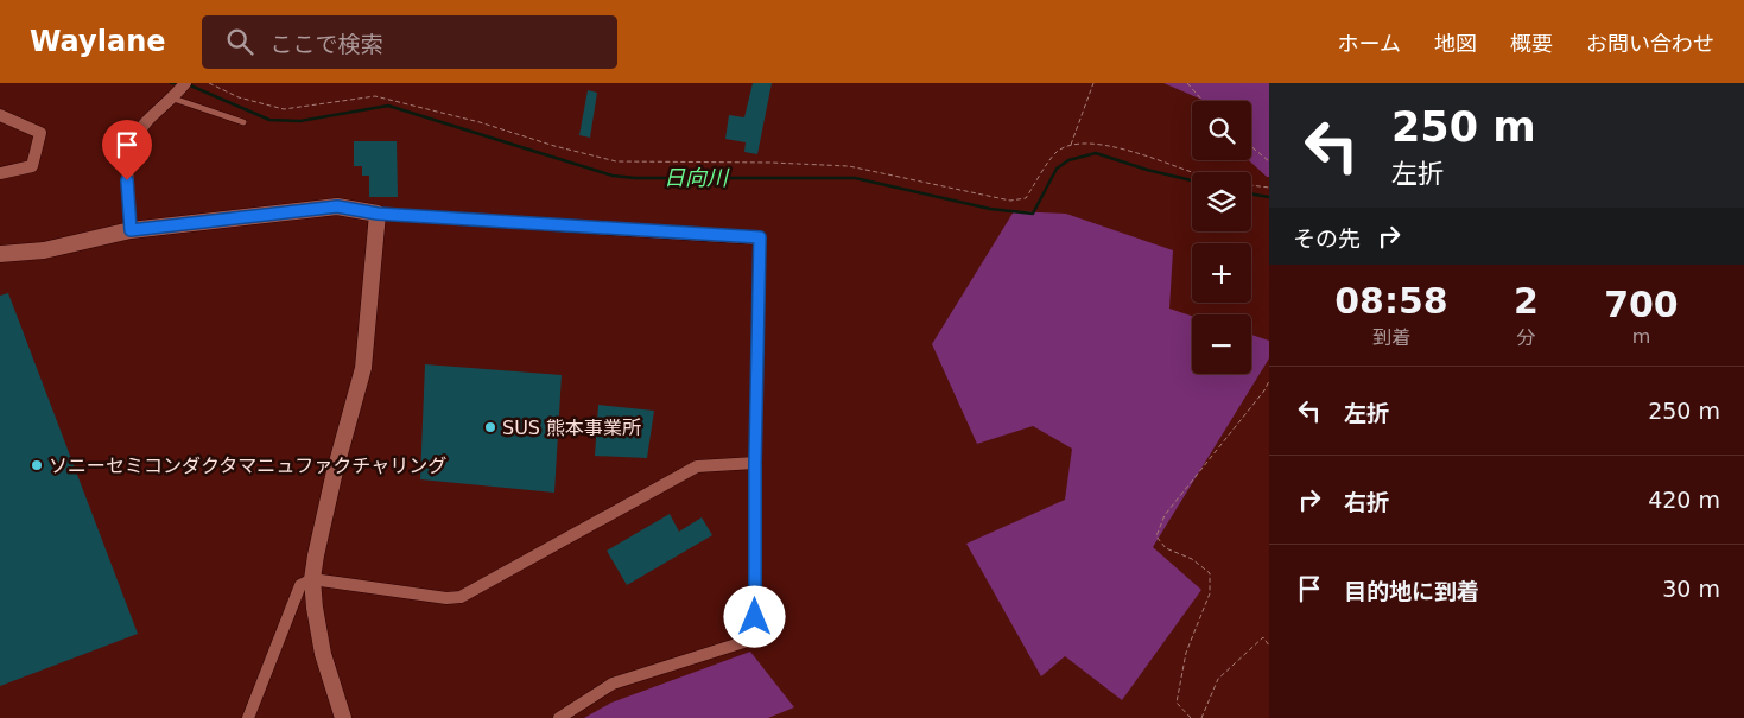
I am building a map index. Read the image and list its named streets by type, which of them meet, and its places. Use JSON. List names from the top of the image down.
{
  "water": ["日向川"],
  "places": ["SUS 熊本事業所", "ソニーセミコンダクタマニュファクチャリング"],
  "page": {
    "header": "Waylane",
    "search": "ここで検索",
    "nav": [
      "ホーム",
      "地図",
      "概要",
      "お問い合わせ"
    ],
    "turn": ["250 m", "左折"],
    "map_buttons": ["+", "−"],
    "then": "その先",
    "eta": [
      "08:58",
      "到着",
      "2",
      "分",
      "700",
      "m"
    ],
    "list": [
      {
        "name": "左折",
        "value": "250 m"
      },
      {
        "name": "右折",
        "value": "420 m"
      },
      {
        "name": "目的地に到着",
        "value": "30 m"
      }
    ]
  }
}
